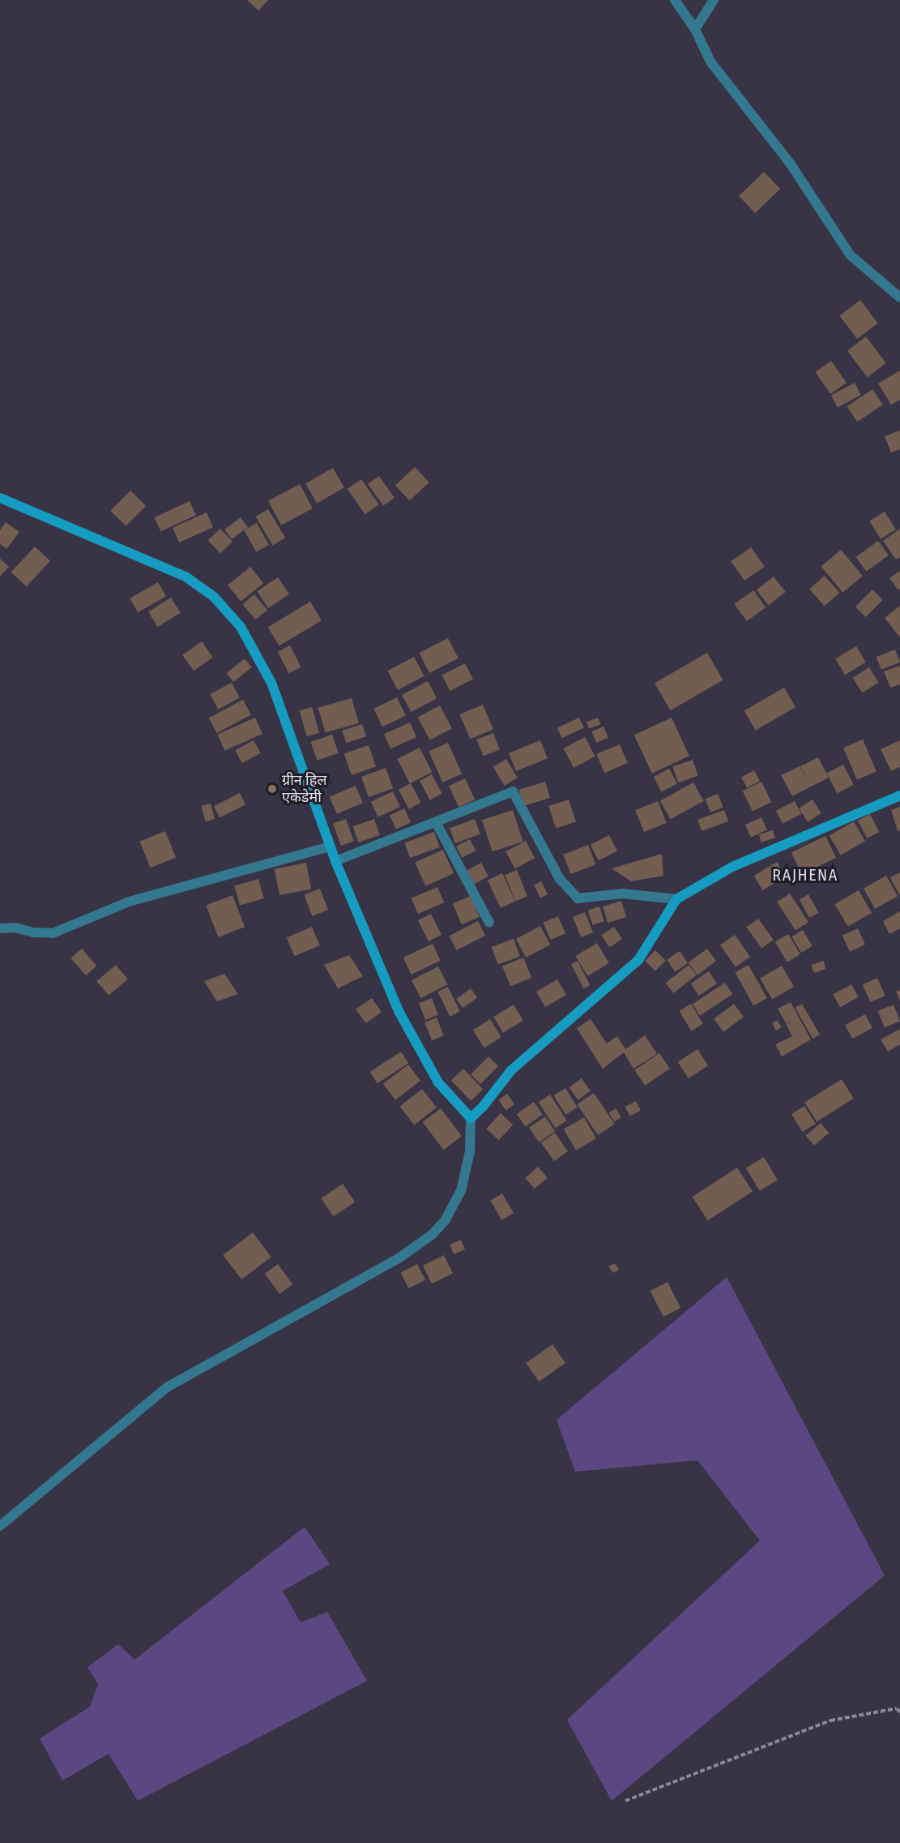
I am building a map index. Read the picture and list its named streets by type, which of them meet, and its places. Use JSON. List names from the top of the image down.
{
  "districts": ["RAJHENA"],
  "places": ["ग्रीन हिल एकेडेमी"]
}
